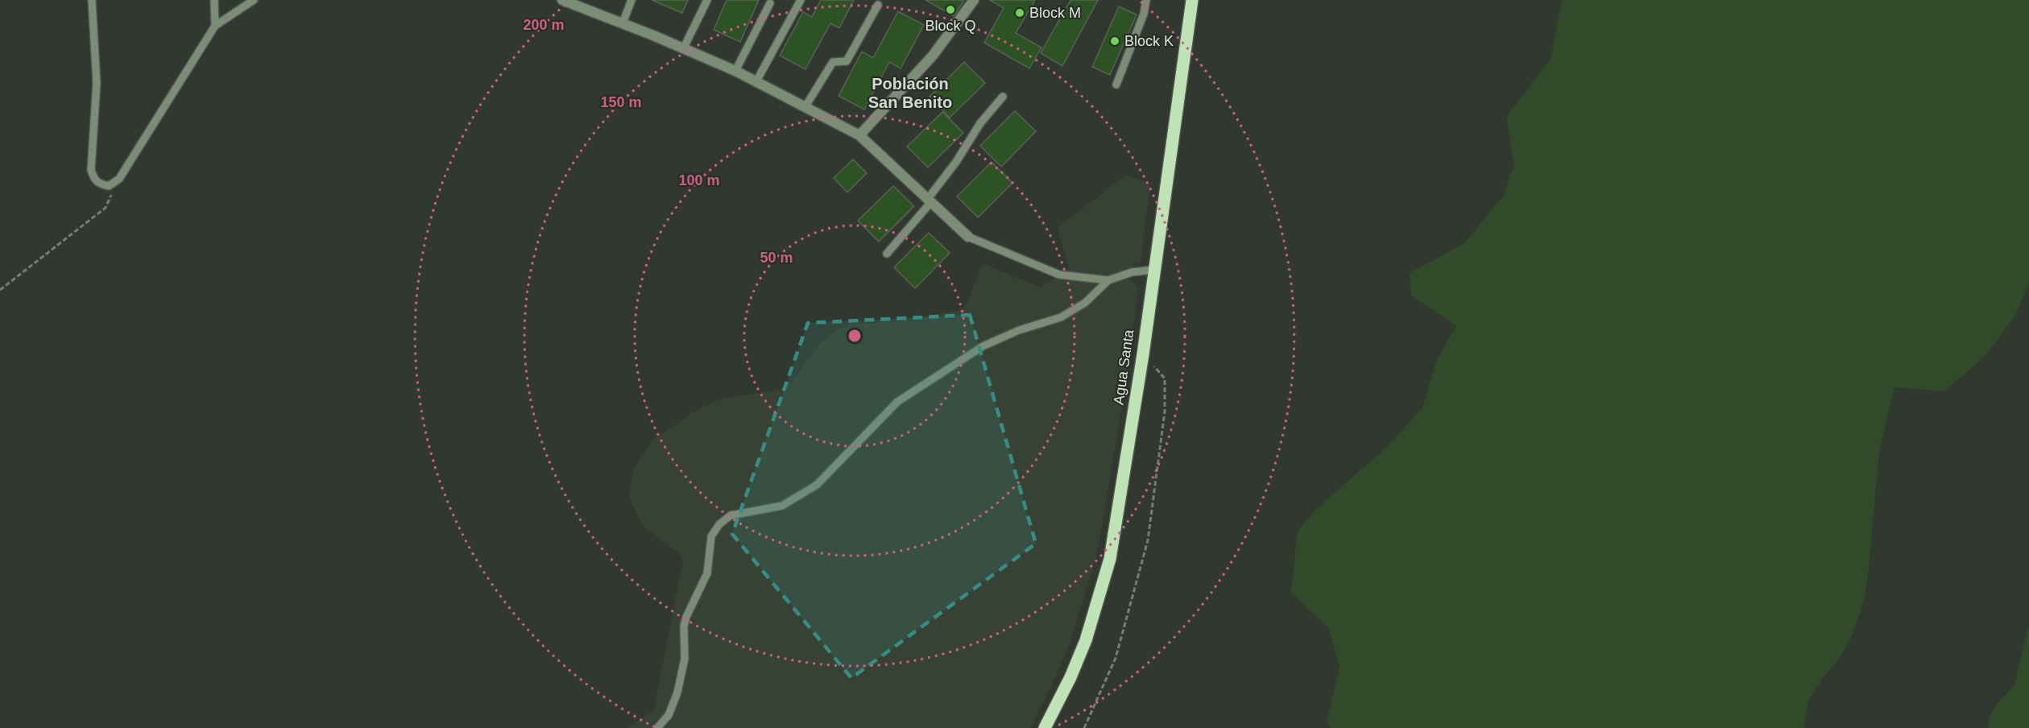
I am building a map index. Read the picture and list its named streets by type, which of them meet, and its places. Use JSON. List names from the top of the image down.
{
  "streets": {
    "main road": ["Agua Santa"]
  },
  "districts": ["Población San Benito"],
  "places": ["Block Q", "Block M", "Block K"],
  "rings": [
    "200 m",
    "150 m",
    "100 m",
    "50 m"
  ]
}
